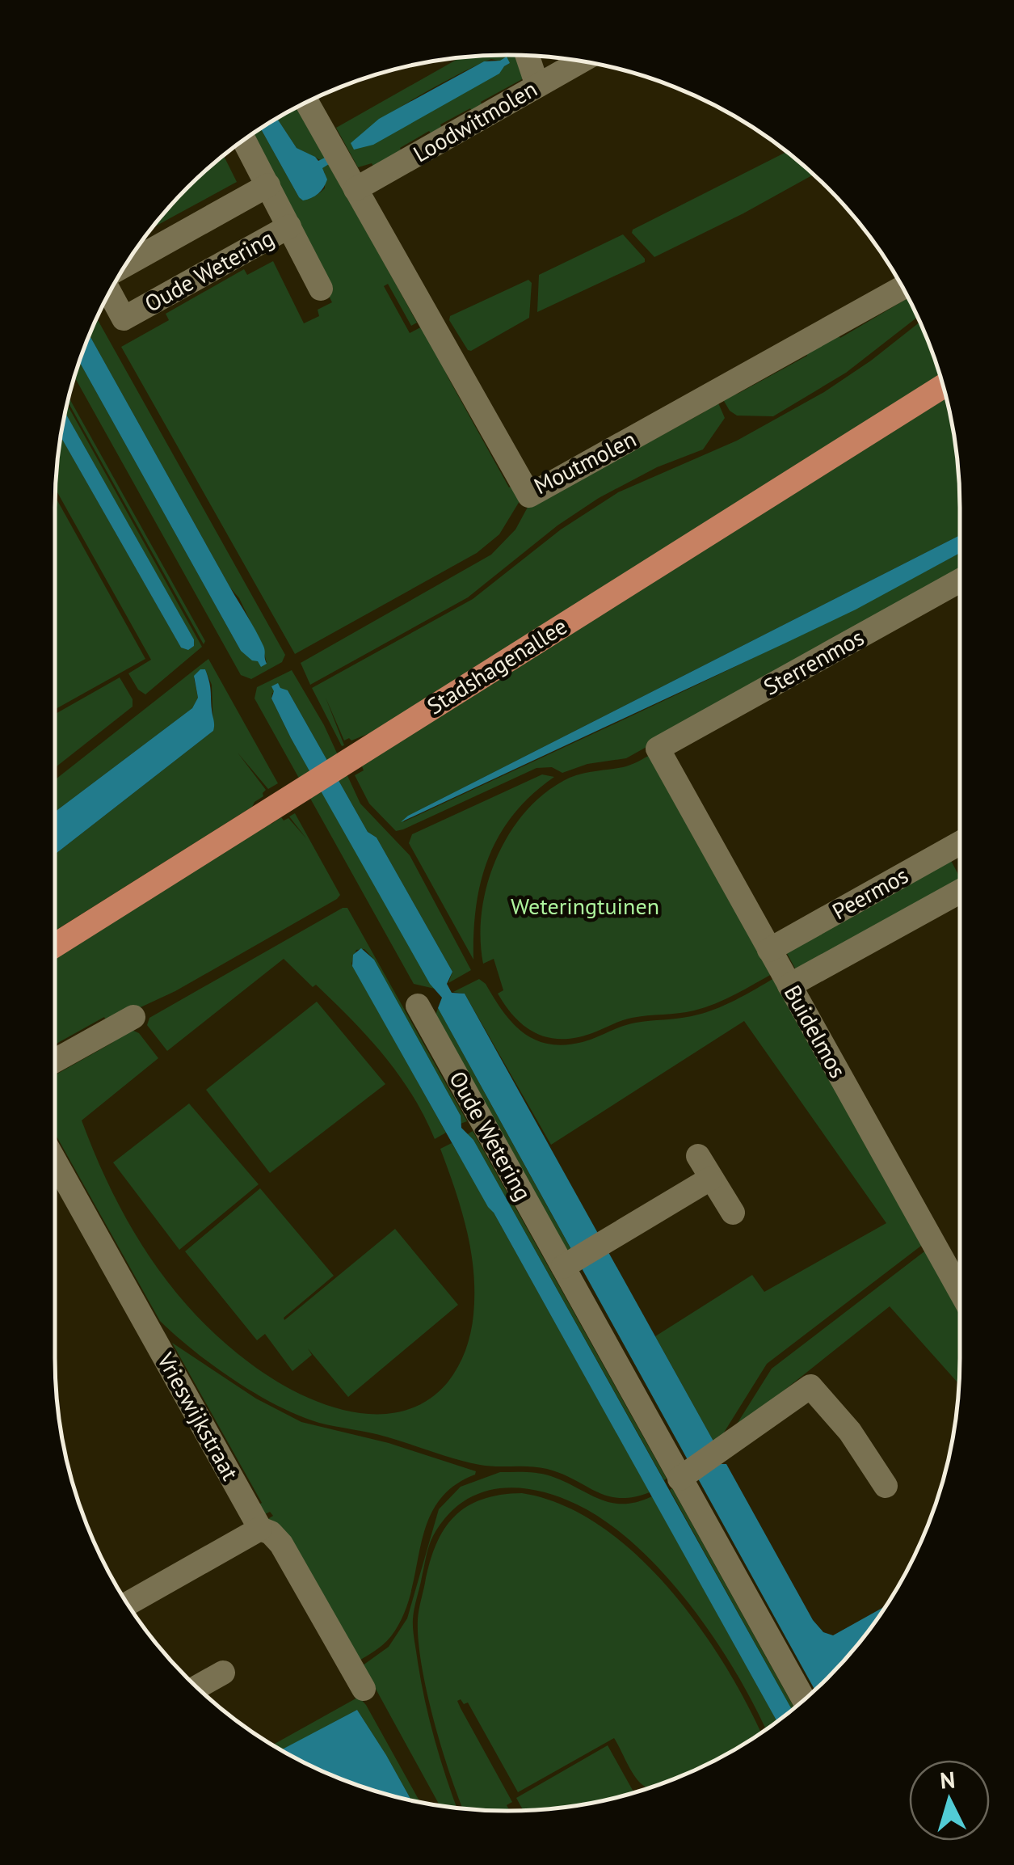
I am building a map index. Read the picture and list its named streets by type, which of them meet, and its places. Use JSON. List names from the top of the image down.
{
  "streets": {
    "main road": ["Stadshagenallee"],
    "street": [
      "Loodwitmolen",
      "Oude Wetering",
      "Moutmolen",
      "Sterrenmos",
      "Peermos",
      "Buidelmos",
      "Vrieswijkstraat"
    ]
  },
  "crossings": [
    ["Loodwitmolen", "Moutmolen"],
    ["Sterrenmos", "Buidelmos"],
    ["Peermos", "Buidelmos"]
  ],
  "parks": ["Weteringtuinen"],
  "north": "top"
}
